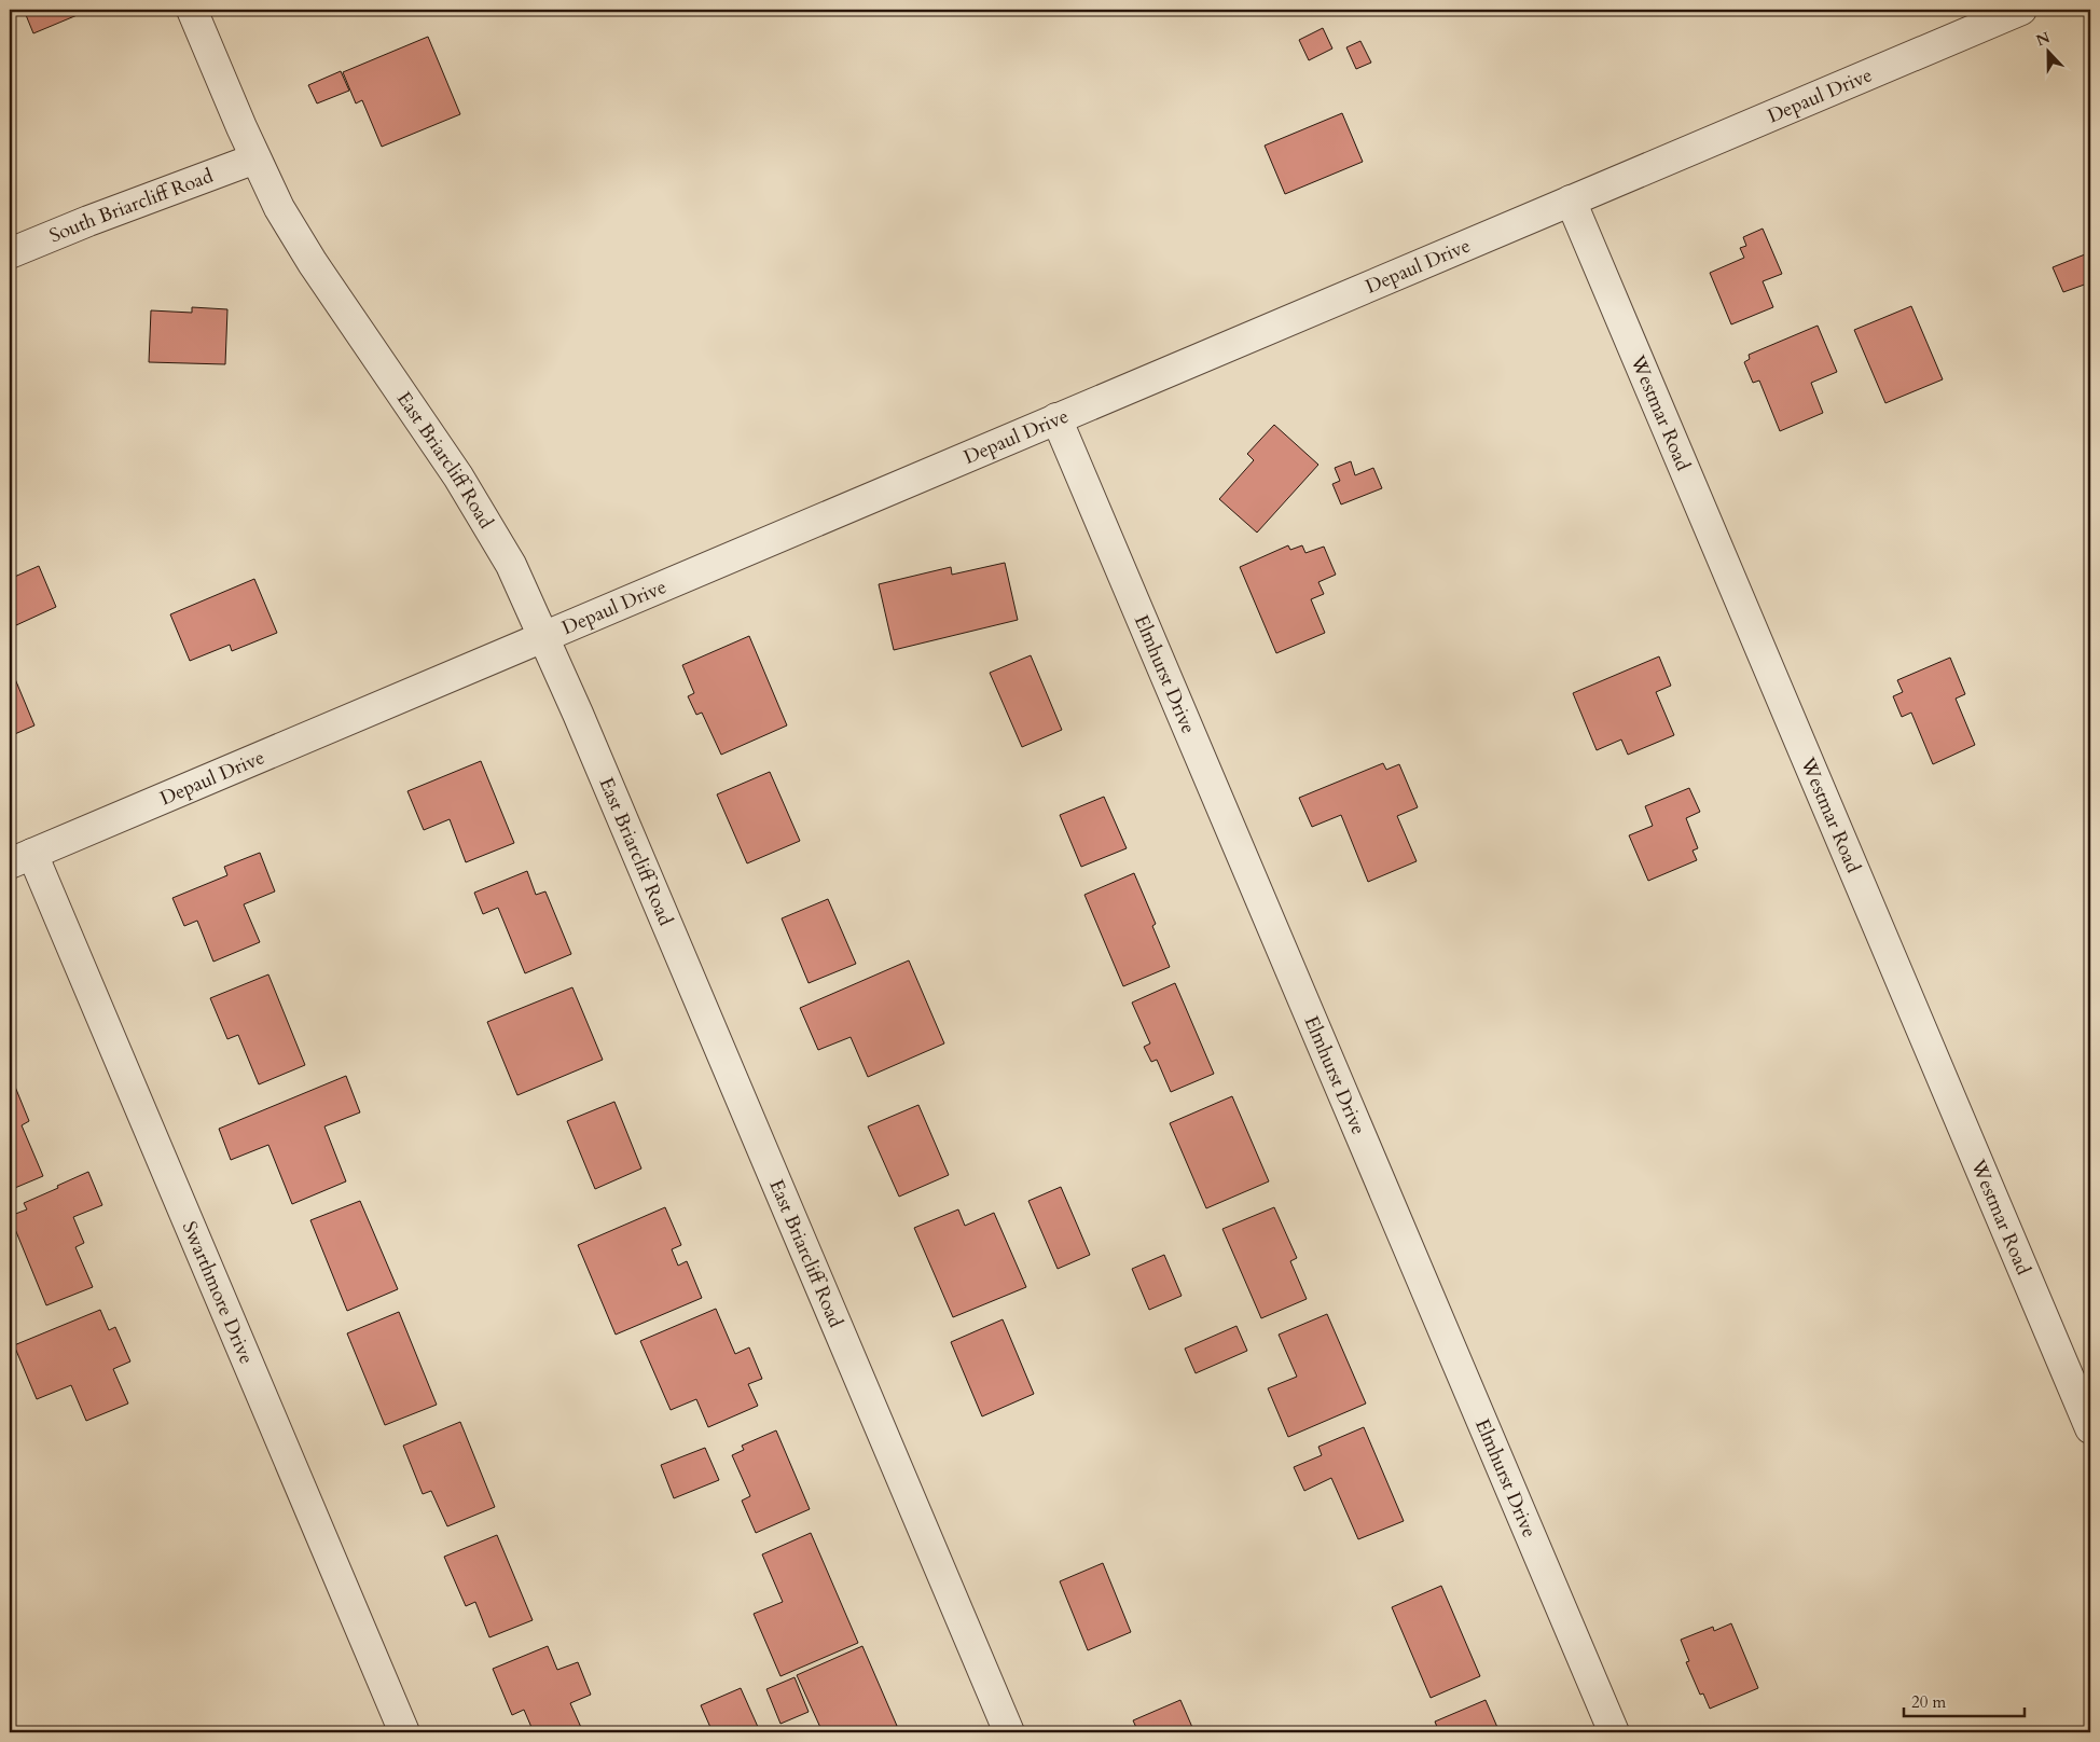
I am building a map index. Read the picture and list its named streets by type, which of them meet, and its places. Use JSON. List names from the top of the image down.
{
  "streets": {
    "street": [
      "Depaul Drive",
      "South Briarcliff Road",
      "Westmar Road",
      "East Briarcliff Road",
      "Elmhurst Drive",
      "Swarthmore Drive"
    ]
  },
  "crossings": [
    ["Depaul Drive", "Westmar Road"],
    ["Depaul Drive", "East Briarcliff Road"],
    ["Depaul Drive", "Elmhurst Drive"],
    ["Depaul Drive", "Swarthmore Drive"],
    ["South Briarcliff Road", "East Briarcliff Road"]
  ],
  "scale_bar": "20 m",
  "north": "top"
}
